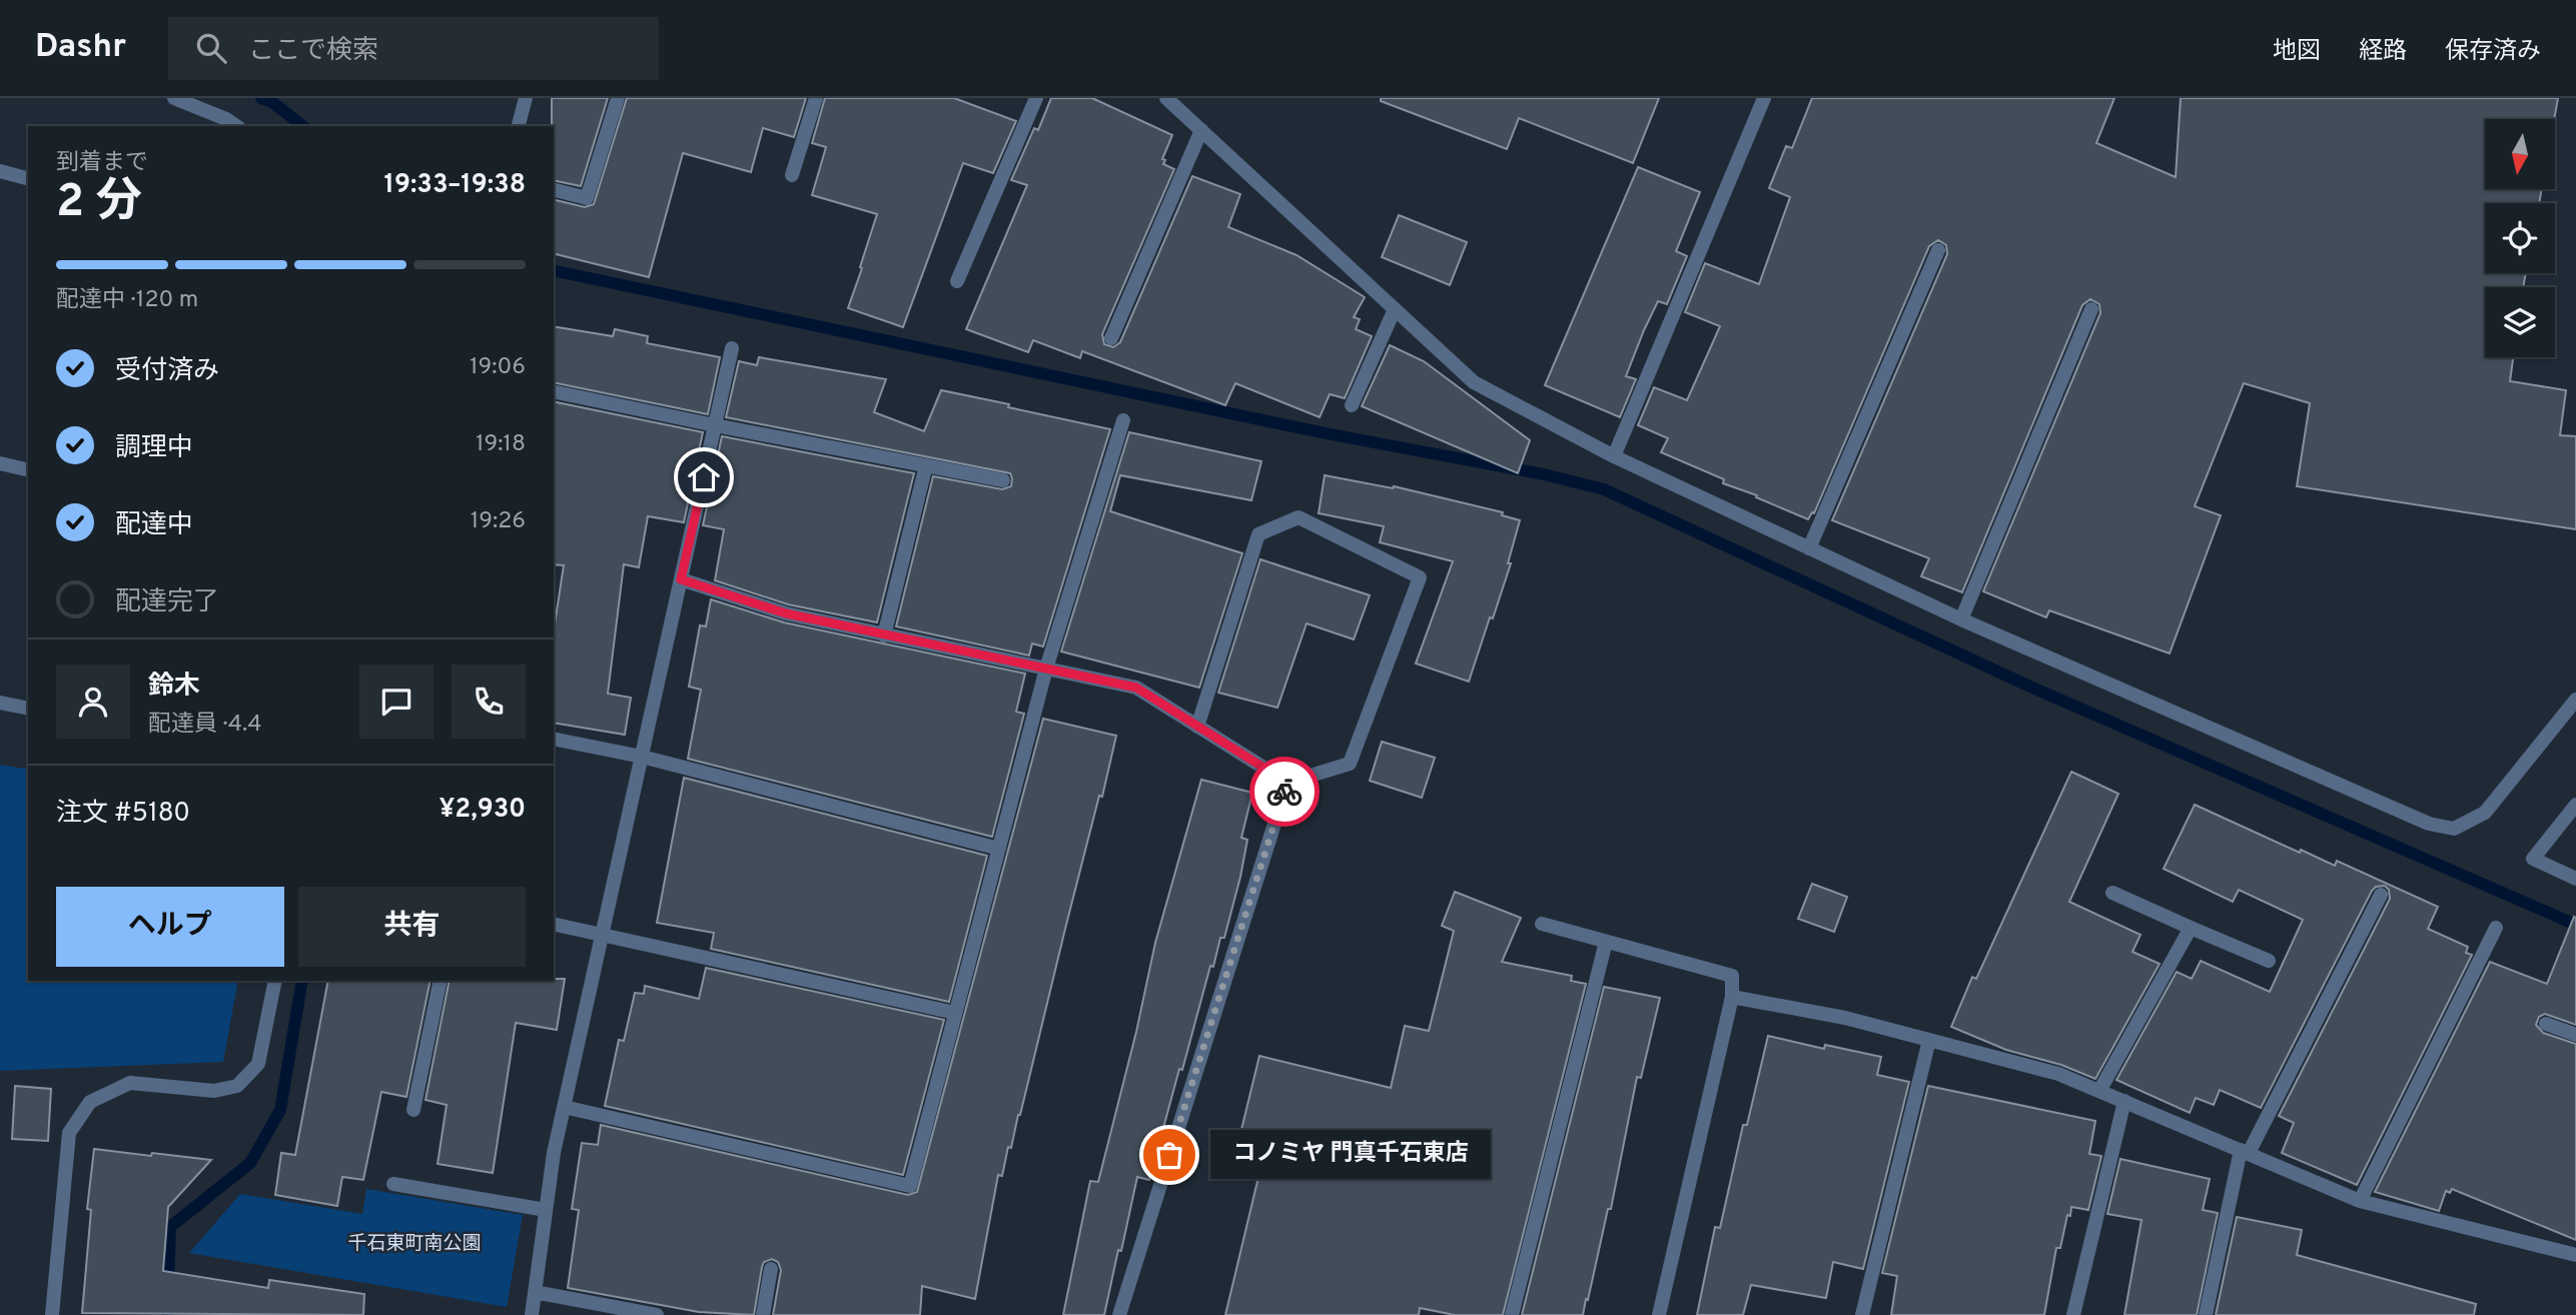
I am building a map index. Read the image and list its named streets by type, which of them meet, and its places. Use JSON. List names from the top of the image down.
{
  "parks": ["千石東町南公園"],
  "places": ["コノミヤ 門真千石東店"],
  "north": "bottom",
  "page": {
    "header": "Dashr",
    "search": "ここで検索",
    "nav": ["地図", "経路", "保存済み"],
    "heading": ["2 分", "到着まで", "19:33–19:38"],
    "panel": [
      "鈴木",
      "配達員 · 4.4",
      "注文 #5180",
      "¥2,930"
    ],
    "bar": "配達中 · 120 m",
    "list": [
      ["受付済み", "19:06"],
      ["調理中", "19:18"],
      ["配達中", "19:26"],
      "配達完了"
    ],
    "buttons": ["ヘルプ", "共有"],
    "bubble": "コノミヤ 門真千石東店"
  }
}
